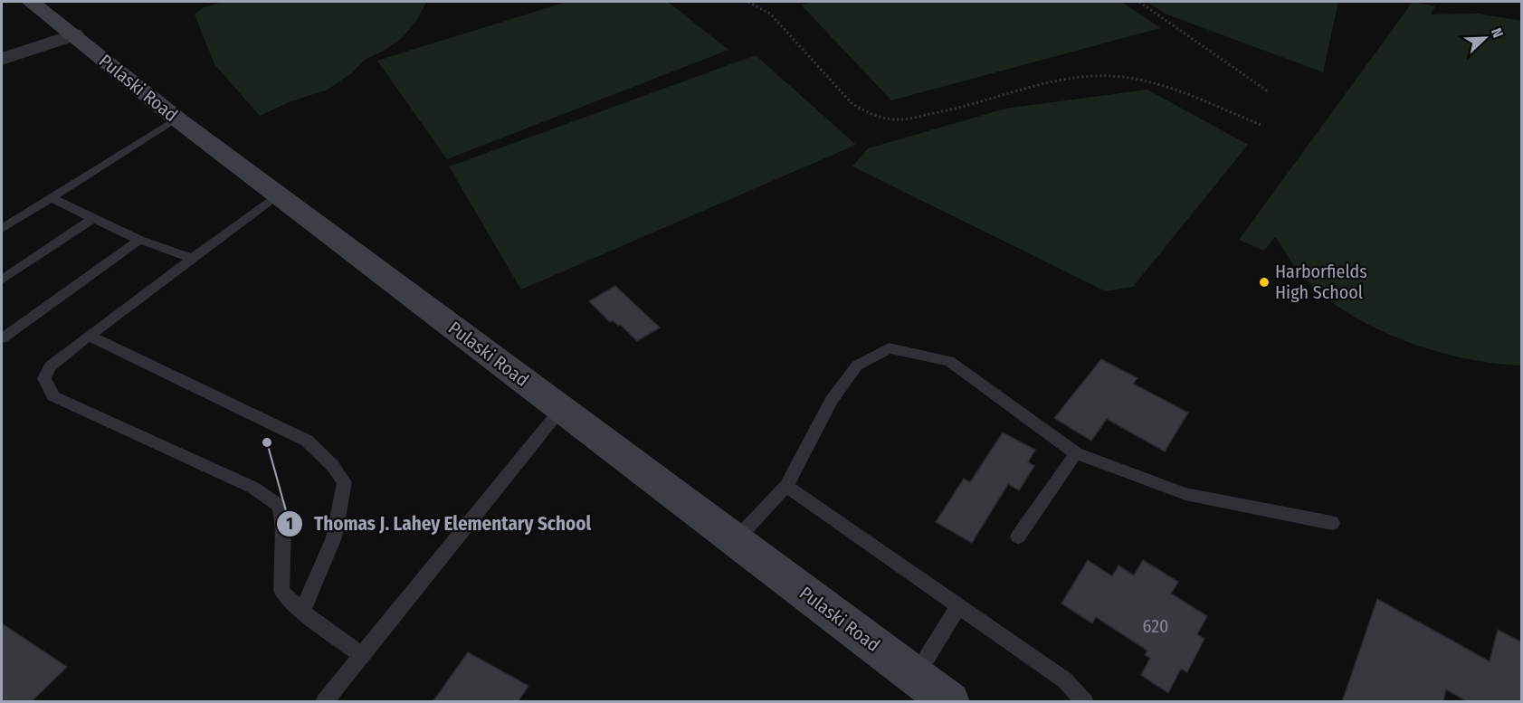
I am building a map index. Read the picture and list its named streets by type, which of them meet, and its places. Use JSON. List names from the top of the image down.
{
  "streets": {
    "main road": ["Pulaski Road"]
  },
  "places": ["Harborfields High School", "Thomas J. Lahey Elementary School"],
  "house_numbers": ["620"],
  "north": "top right"
}
